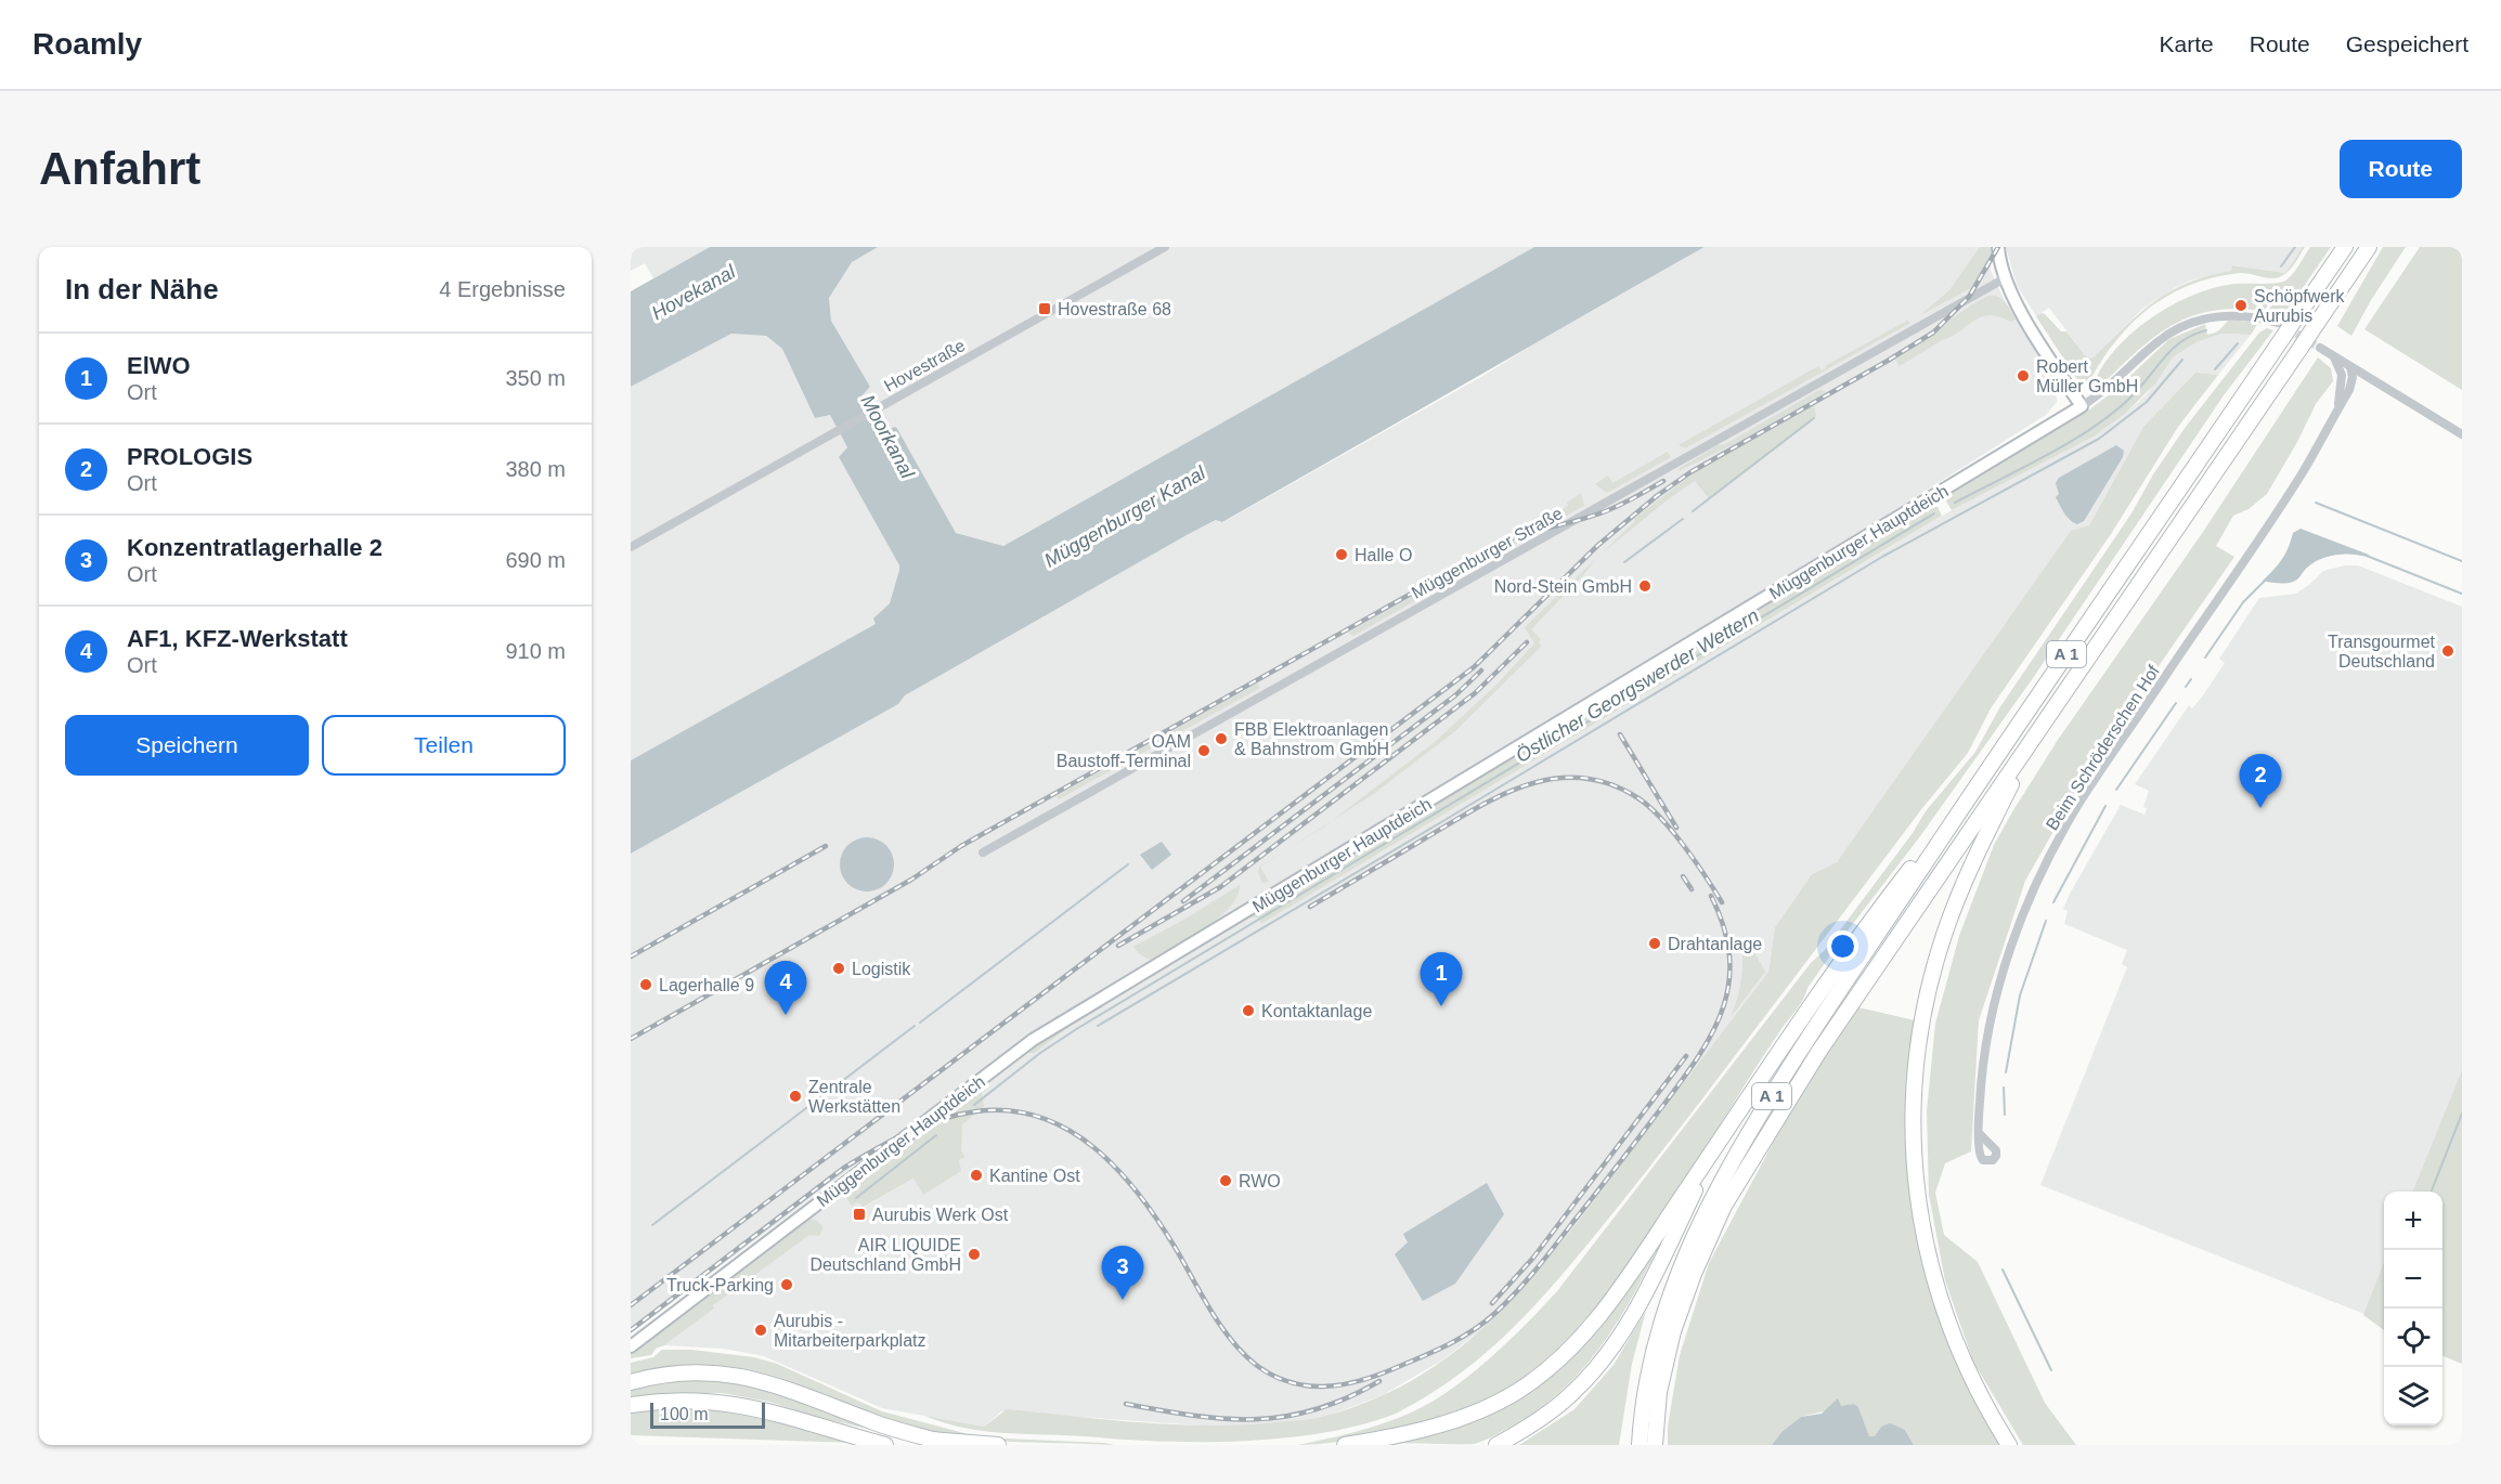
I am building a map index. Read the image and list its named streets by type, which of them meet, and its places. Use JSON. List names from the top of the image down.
{
  "streets": {
    "highway": ["A 1"],
    "street": [
      "Hovestraße",
      "Müggenburger Hauptdeich",
      "Müggenburger Straße",
      "Beim Schröderschen Hof"
    ]
  },
  "water": [
    "Hovekanal",
    "Moorkanal",
    "Müggenburger Kanal",
    "Östlicher Georgswerder Wettern"
  ],
  "places": {
    "other": [
      "Schöpfwerk Aurubis",
      "Robert Müller GmbH",
      "Halle O",
      "Nord-Stein GmbH",
      "Transgourmet Deutschland",
      "FBB Elektroanlagen & Bahnstrom GmbH",
      "OAM Baustoff-Terminal",
      "Drahtanlage",
      "Logistik",
      "Lagerhalle 9",
      "Kontaktanlage",
      "Zentrale Werkstätten",
      "Kantine Ost",
      "RWO",
      "AIR LIQUIDE Deutschland GmbH",
      "Truck-Parking",
      "Aurubis - Mitarbeiterparkplatz"
    ],
    "transit": ["Hovestraße 68", "Aurubis Werk Ost"]
  },
  "scale_bar": "100 m",
  "page": {
    "header": "Roamly",
    "nav": ["Karte", "Route", "Gespeichert"],
    "buttons": [
      "Route",
      ["Speichern", "Teilen"]
    ],
    "title": "Anfahrt",
    "heading": ["In der Nähe", "4 Ergebnisse"],
    "list": [
      {
        "mark": "1",
        "name": "ElWO",
        "note": "Ort",
        "value": "350 m"
      },
      {
        "mark": "2",
        "name": "PROLOGIS",
        "note": "Ort",
        "value": "380 m"
      },
      {
        "mark": "3",
        "name": "Konzentratlagerhalle 2",
        "note": "Ort",
        "value": "690 m"
      },
      {
        "mark": "4",
        "name": "AF1, KFZ-Werkstatt",
        "note": "Ort",
        "value": "910 m"
      }
    ],
    "pins": [
      "2",
      "1",
      "4",
      "3"
    ],
    "map_buttons": ["+", "−"],
    "scale": "100 m"
  }
}
